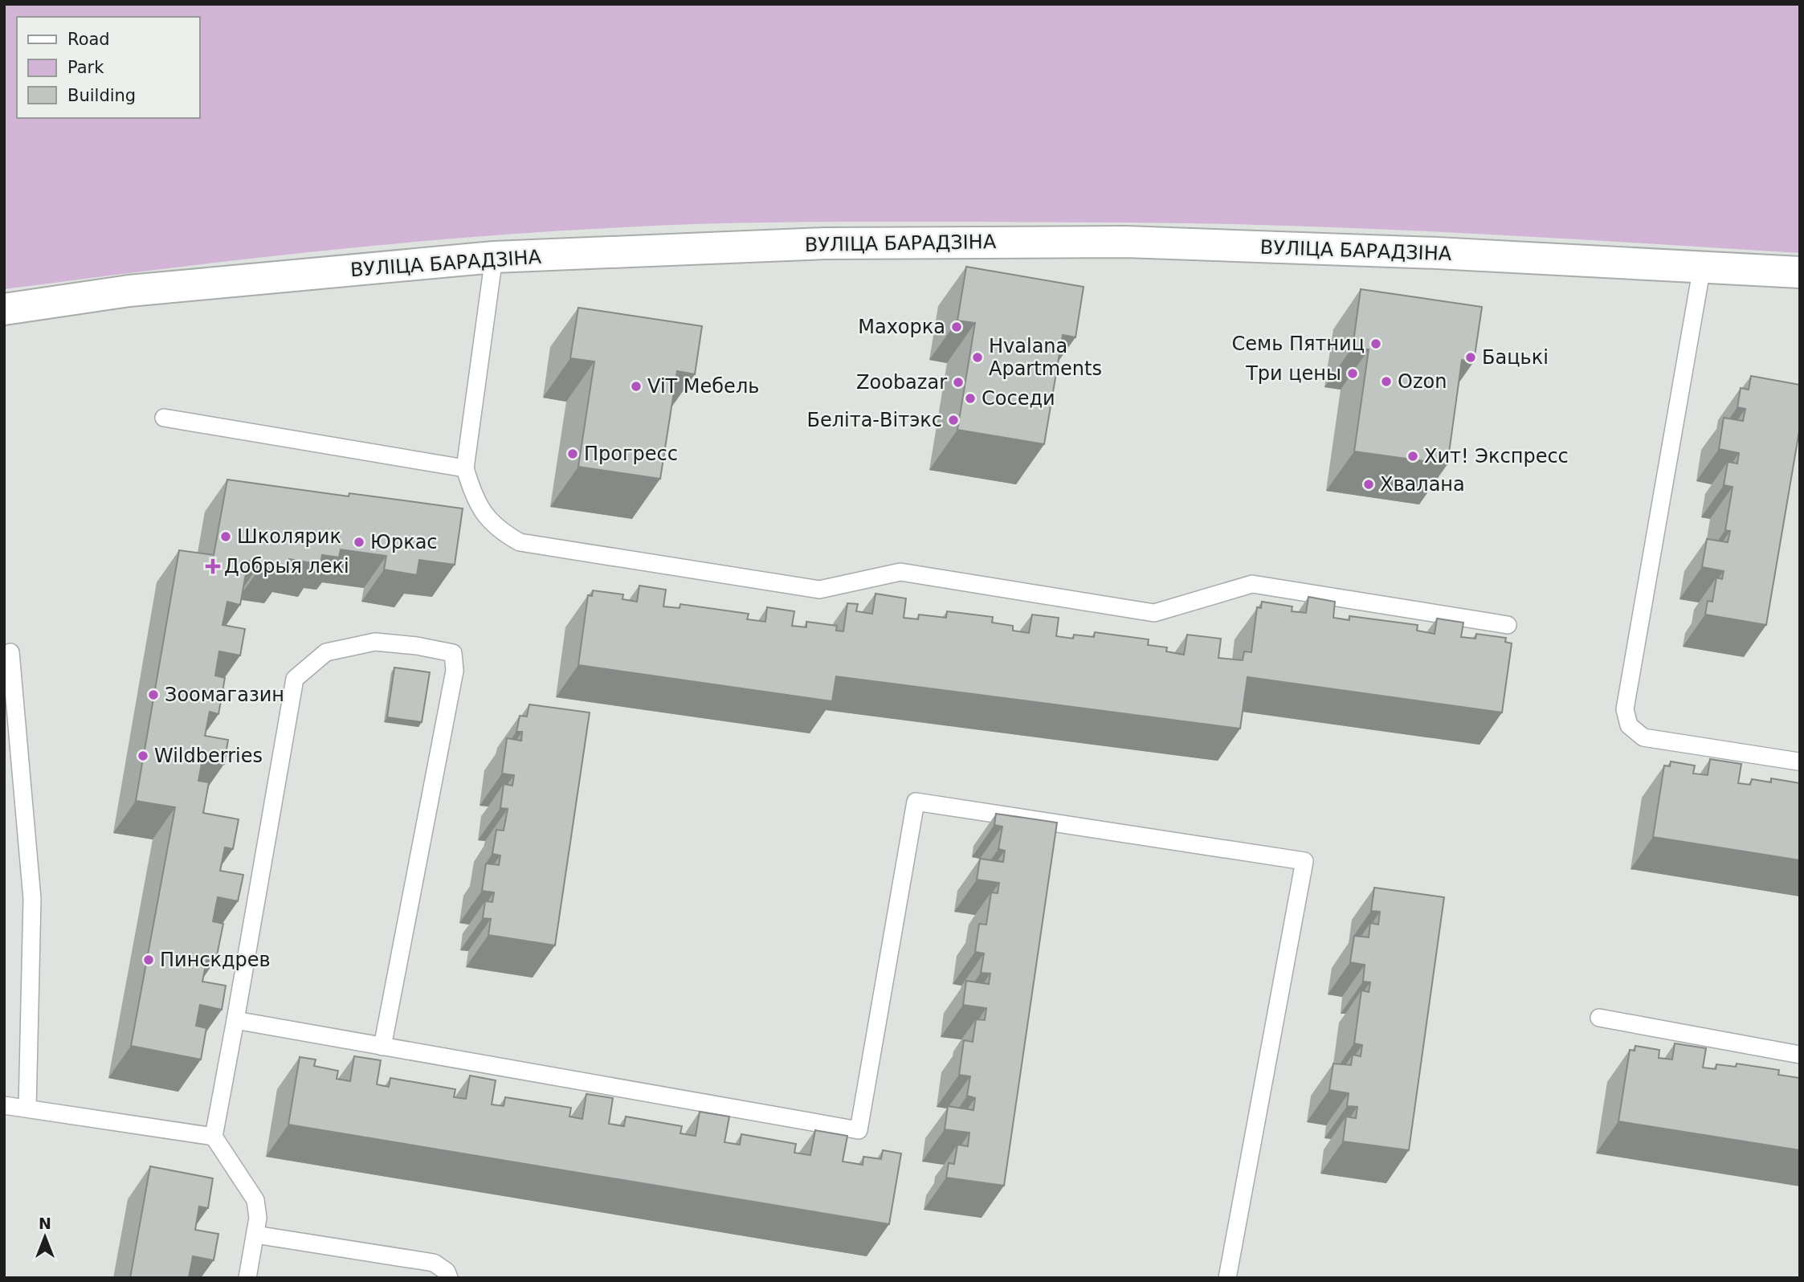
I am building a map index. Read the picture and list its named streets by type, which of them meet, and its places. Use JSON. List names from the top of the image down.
{
  "streets": {
    "street": ["ВУЛІЦА БАРАДЗІНА"]
  },
  "places": {
    "other": [
      "Махорка",
      "Семь Пятниц",
      "Hvalana Apartments",
      "Бацькі",
      "Три цены",
      "Ozon",
      "Zoobazar",
      "ViT Мебель",
      "Соседи",
      "Беліта-Вітэкс",
      "Прогресс",
      "Хит! Экспресс",
      "Хвалана",
      "Школярик",
      "Юркас",
      "Зоомагазин",
      "Wildberries",
      "Пинскдрев"
    ],
    "health": ["Добрыя лекі"]
  },
  "legend": ["Road", "Park", "Building"],
  "north": "top"
}
